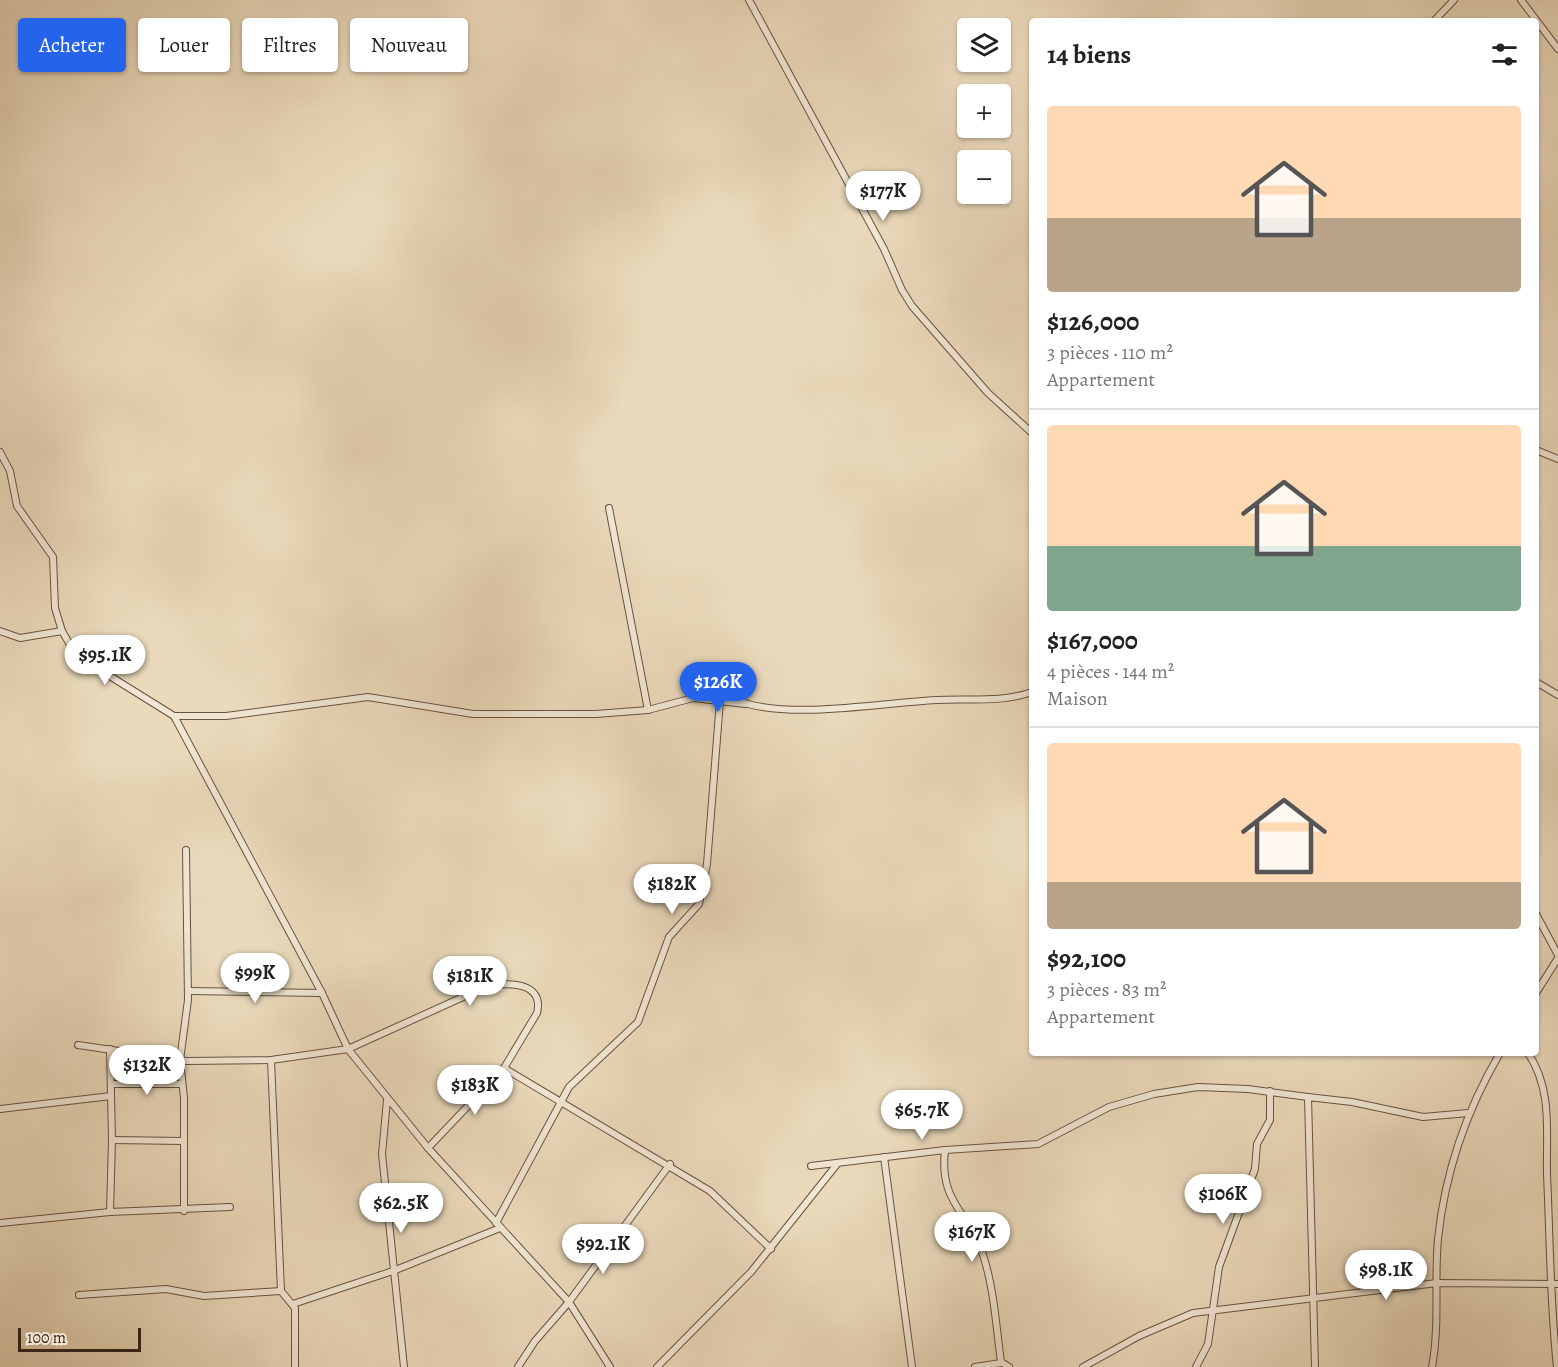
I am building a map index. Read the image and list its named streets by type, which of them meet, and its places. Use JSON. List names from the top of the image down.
{
  "scale_bar": "100 m",
  "page": {
    "map_buttons": ["+", "−"],
    "chip": [
      "Acheter",
      "Louer",
      "Filtres",
      "Nouveau"
    ],
    "heading": "14 biens",
    "list": [
      {
        "name": "$126,000",
        "note": "3 pièces · 110 m² · Appartement"
      },
      {
        "name": "$167,000",
        "note": "4 pièces · 144 m² · Maison"
      },
      {
        "name": "$92,100",
        "note": "3 pièces · 83 m² · Appartement"
      }
    ],
    "price": [
      "$177K",
      "$95.1K",
      "$126K",
      "$182K",
      "$99K",
      "$181K",
      "$132K",
      "$183K",
      "$65.7K",
      "$106K",
      "$62.5K",
      "$167K",
      "$92.1K",
      "$98.1K"
    ],
    "scale": "100 m"
  }
}
